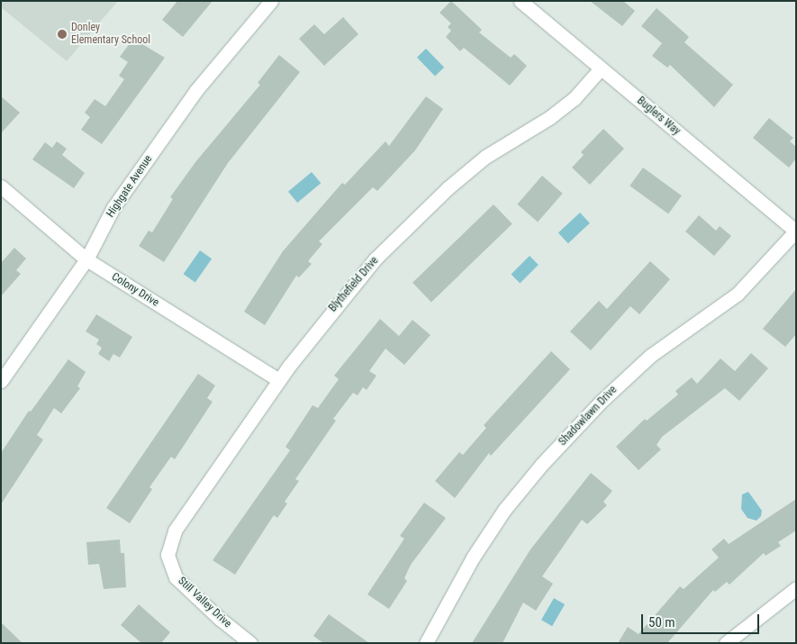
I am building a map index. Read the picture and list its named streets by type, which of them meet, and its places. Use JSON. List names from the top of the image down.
{
  "streets": {
    "street": [
      "Buglers Way",
      "Highgate Avenue",
      "Blythefield Drive",
      "Colony Drive",
      "Shadowlawn Drive",
      "Still Valley Drive"
    ]
  },
  "crossings": [
    ["Buglers Way", "Blythefield Drive"],
    ["Buglers Way", "Shadowlawn Drive"],
    ["Highgate Avenue", "Colony Drive"],
    ["Blythefield Drive", "Colony Drive"],
    ["Blythefield Drive", "Still Valley Drive"]
  ],
  "places": ["Donley Elementary School"],
  "scale_bar": "50 m"
}
